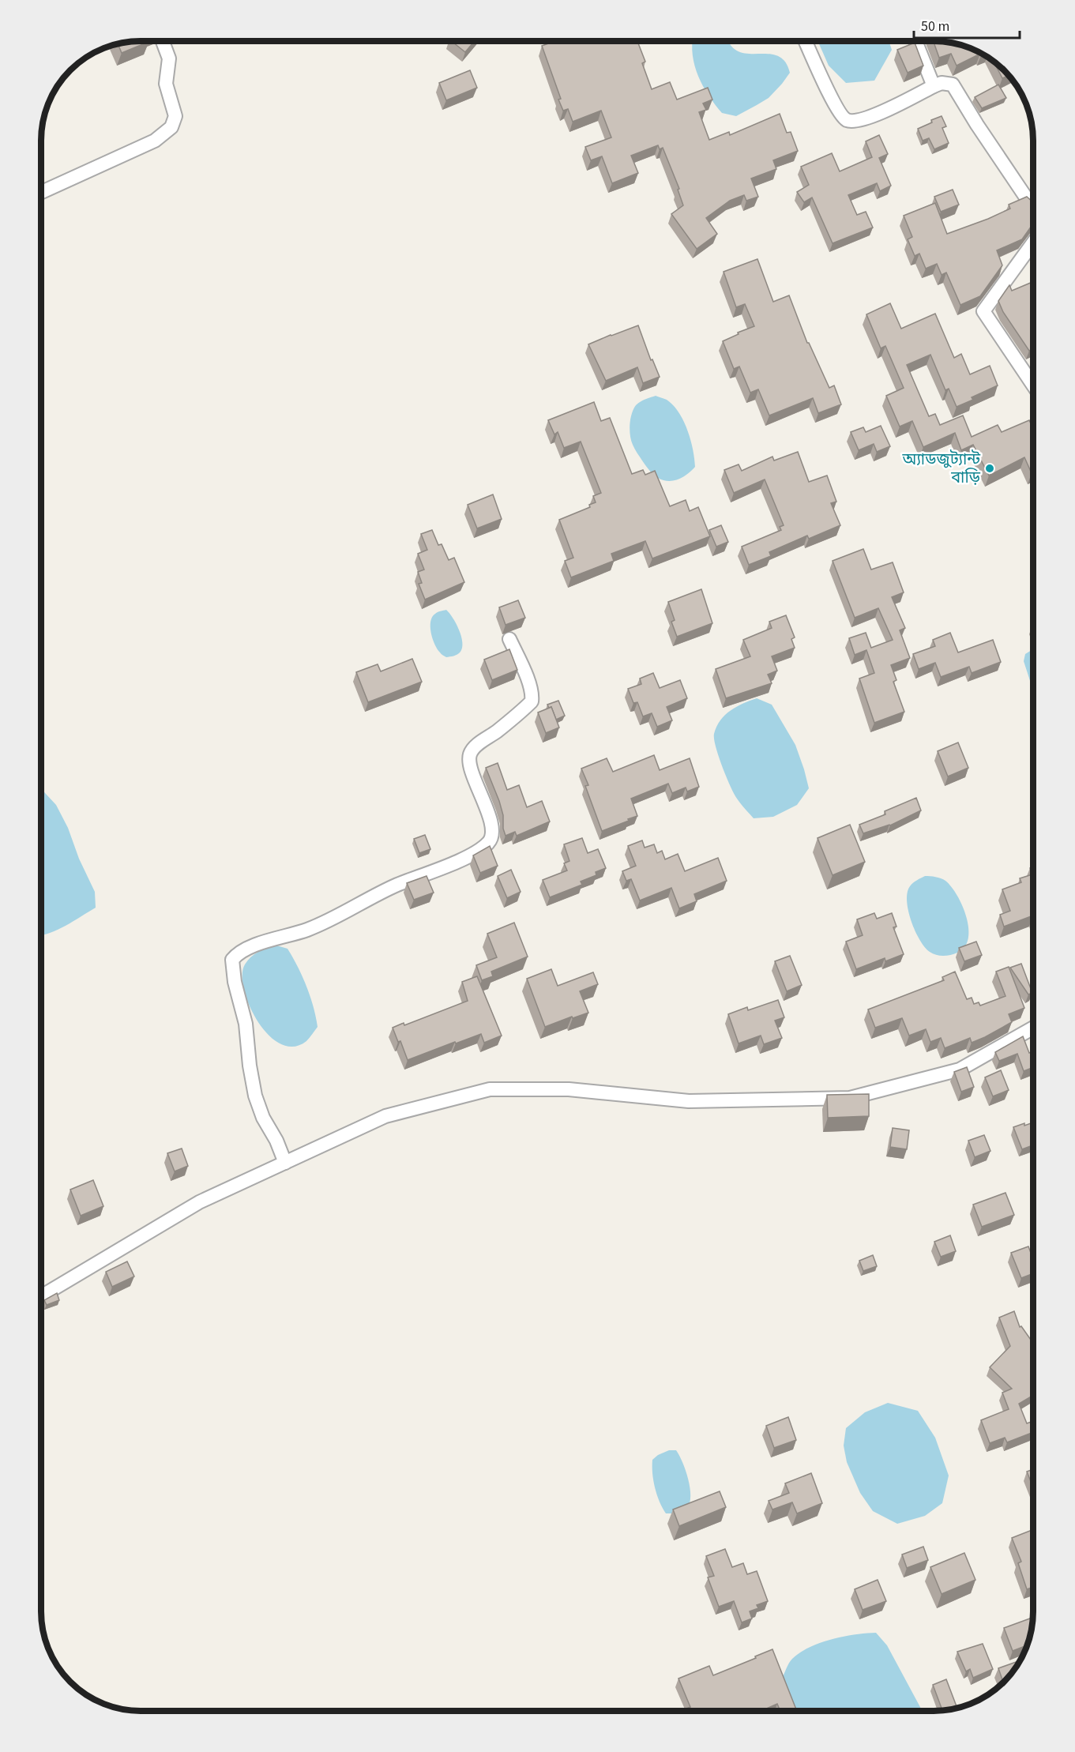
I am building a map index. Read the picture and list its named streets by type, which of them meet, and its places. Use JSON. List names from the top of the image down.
{
  "places": ["অ্যাডজুট্যান্ট বাড়ি"],
  "scale_bar": "50 m"
}
